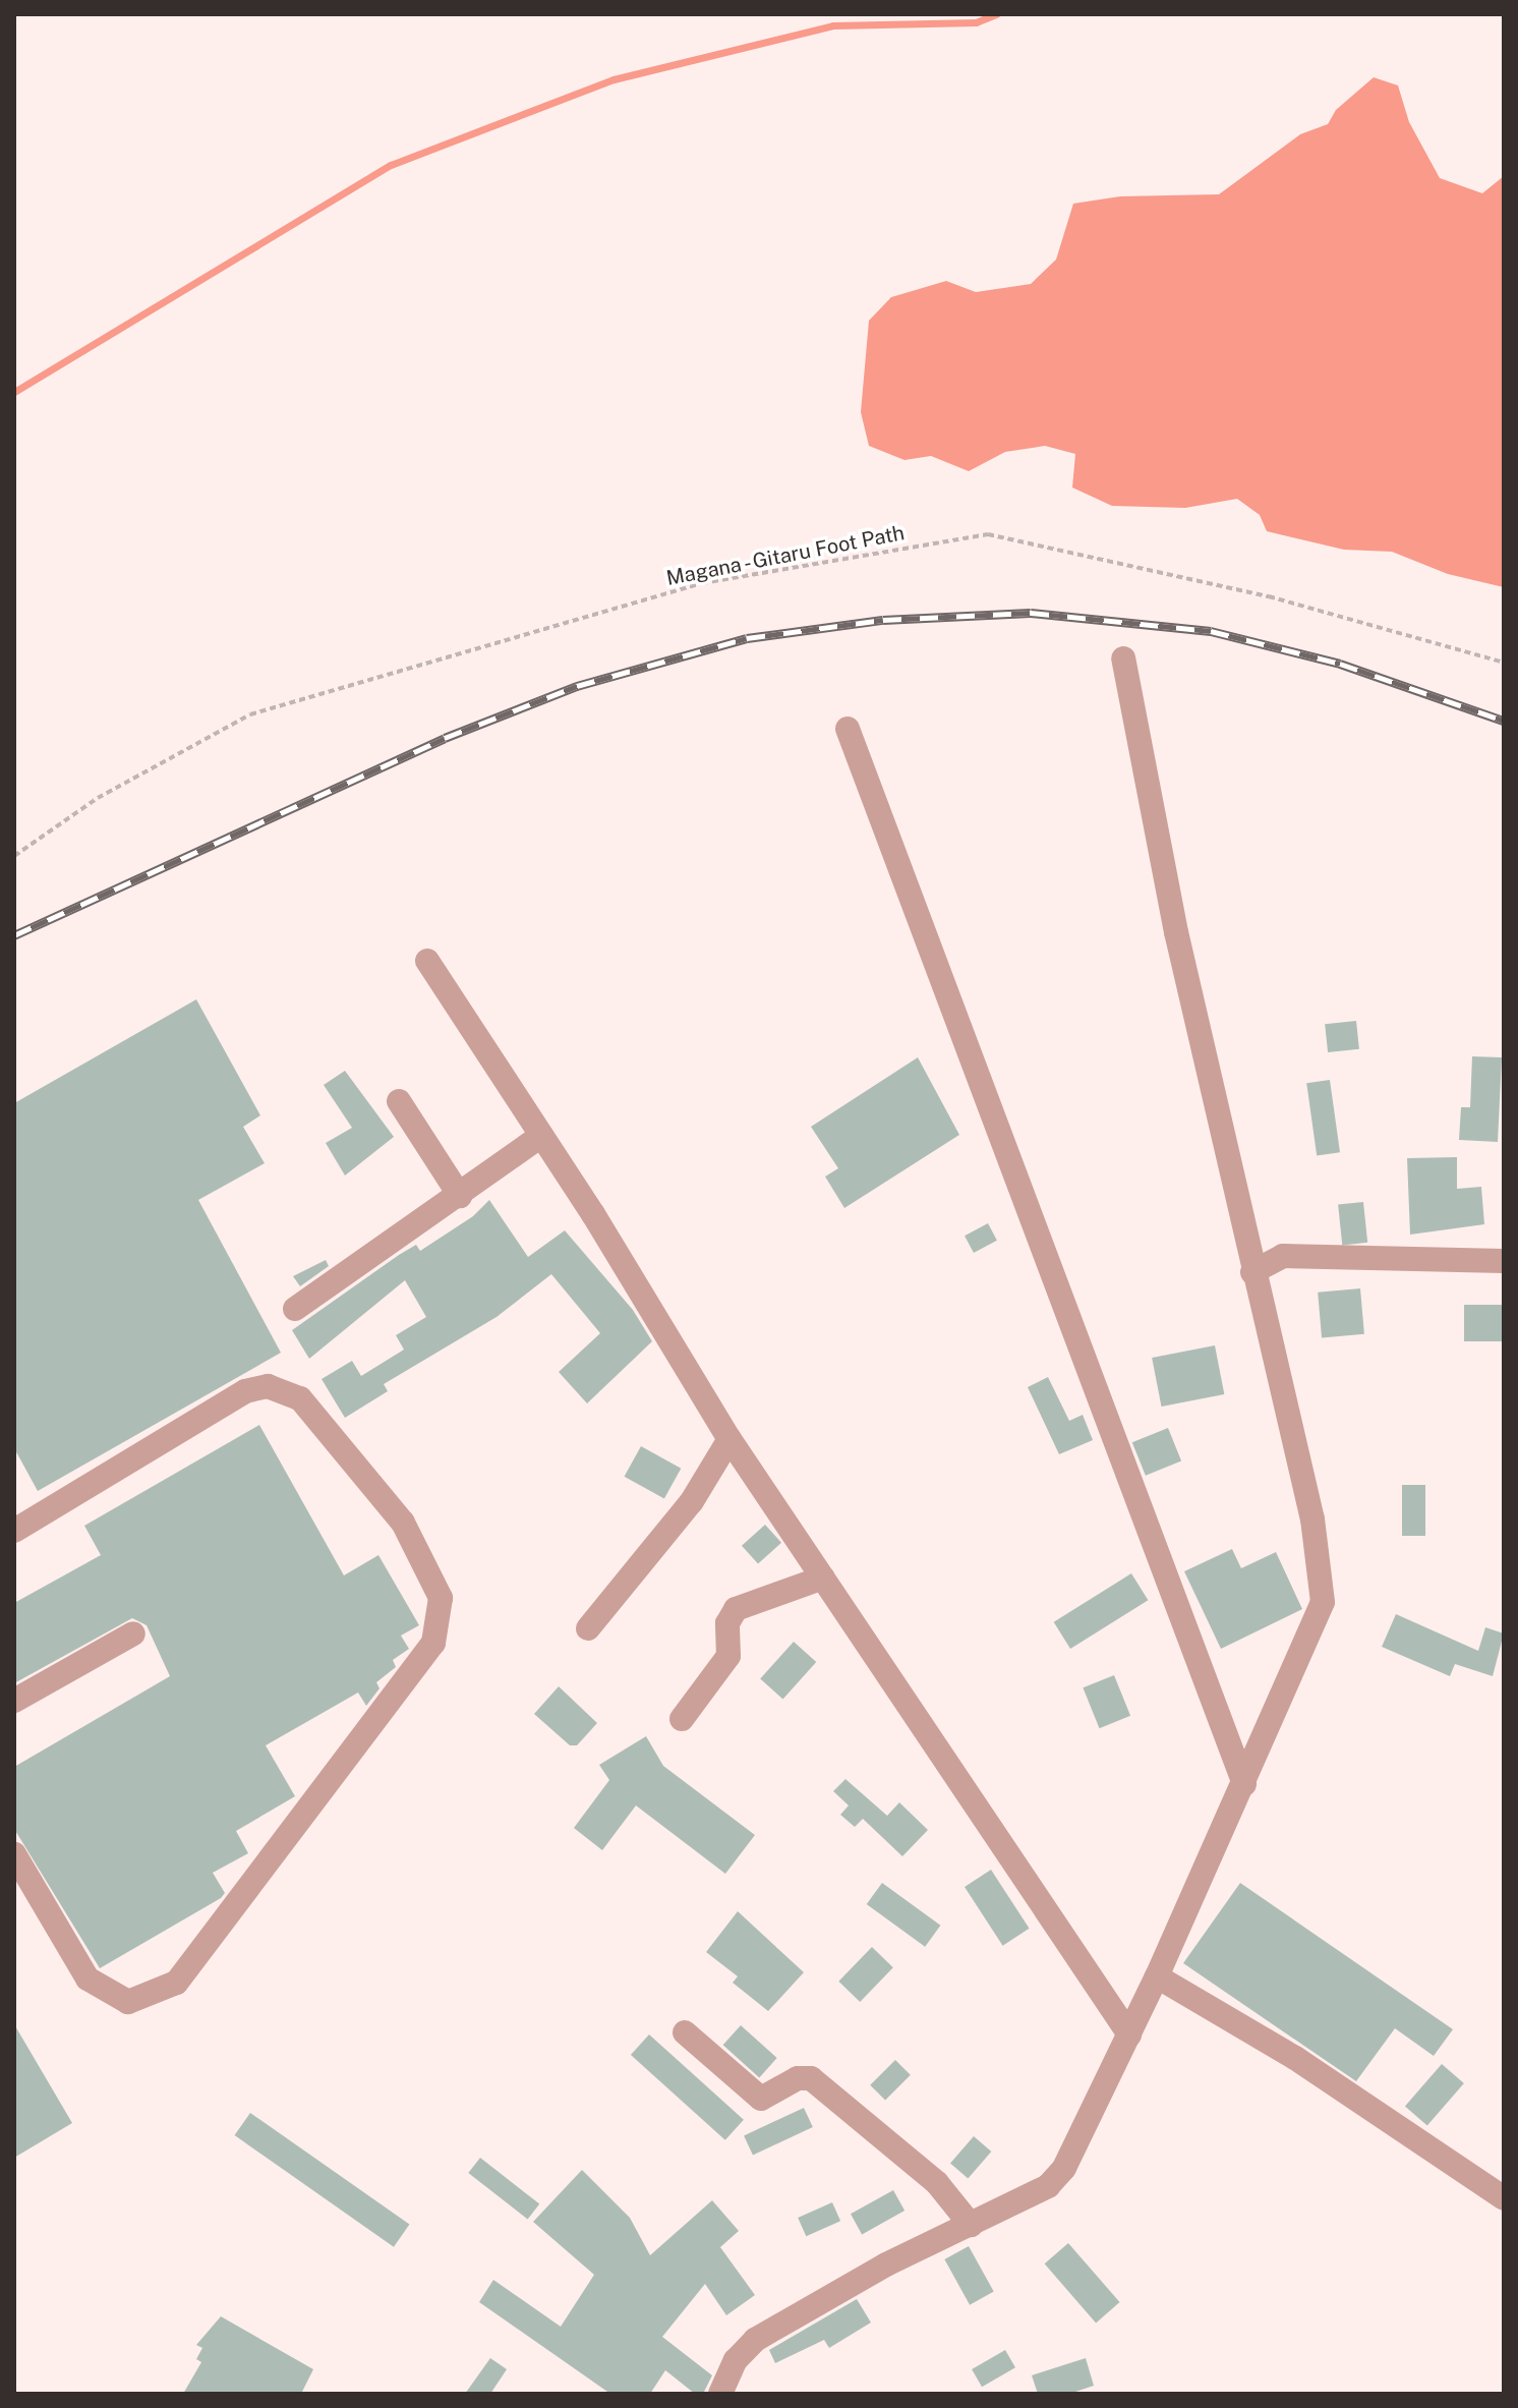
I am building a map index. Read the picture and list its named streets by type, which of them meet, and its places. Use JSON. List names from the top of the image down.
{
  "streets": {
    "path": ["Magana - Gitaru Foot Path"]
  }
}
